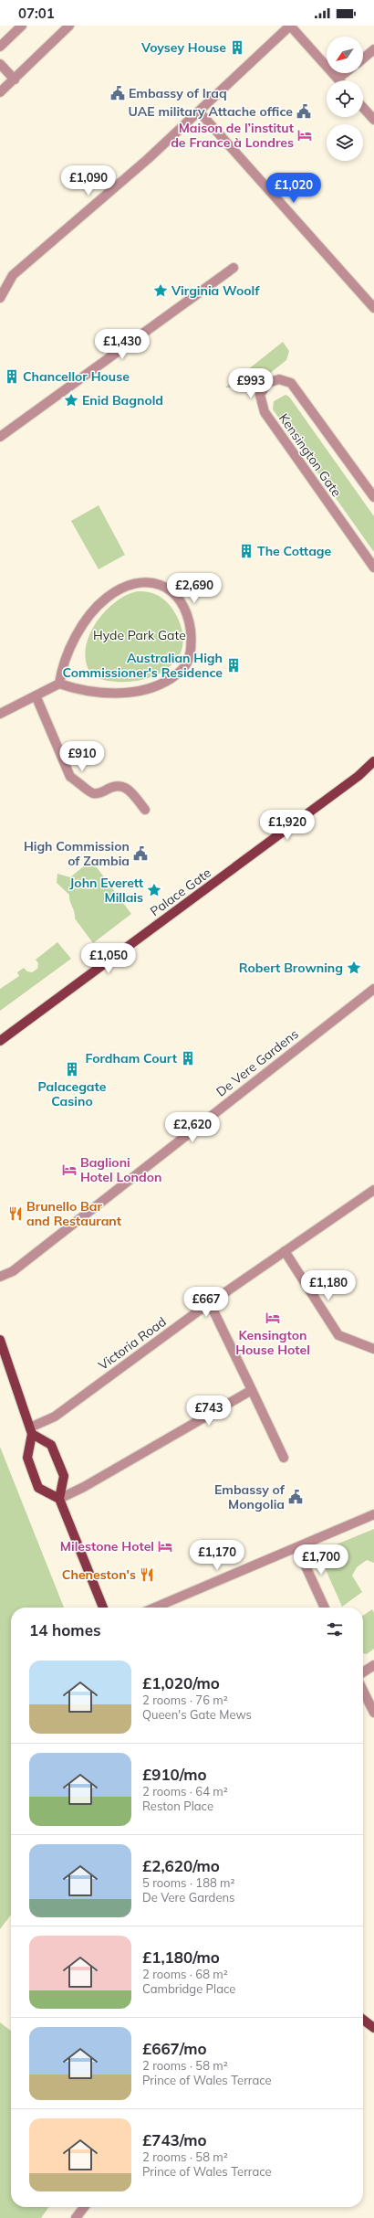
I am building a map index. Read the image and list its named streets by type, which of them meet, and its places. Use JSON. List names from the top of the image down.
{
  "streets": {
    "main road": ["Palace Gate"],
    "street": ["Kensington Gate", "De Vere Gardens", "Victoria Road"]
  },
  "parks": ["Hyde Park Gate"],
  "places": {
    "building": [
      "Voysey House",
      "Chancellor House",
      "The Cottage",
      "Australian High Commissioner's Residence",
      "Fordham Court",
      "Palacegate Casino"
    ],
    "public building": [
      "Embassy of Iraq",
      "UAE military Attache office",
      "High Commission of Zambia",
      "Embassy of Mongolia"
    ],
    "hotel": [
      "Maison de l’institut de France à Londres",
      "Baglioni Hotel London",
      "Kensington House Hotel",
      "Milestone Hotel"
    ],
    "place": [
      "Virginia Woolf",
      "Enid Bagnold",
      "John Everett Millais",
      "Robert Browning"
    ],
    "restaurant": ["Brunello Bar and Restaurant", "Cheneston's"]
  },
  "north": "bottom left",
  "page": {
    "status": "07:01",
    "price": [
      "£1,090",
      "£1,020",
      "£1,430",
      "£993",
      "£2,690",
      "£910",
      "£1,920",
      "£1,050",
      "£2,620",
      "£1,180",
      "£667",
      "£743",
      "£1,170",
      "£1,700"
    ],
    "heading": "14 homes",
    "list": [
      {
        "name": "£1,020/mo",
        "note": "2 rooms · 76 m² · Queen's Gate Mews"
      },
      {
        "name": "£910/mo",
        "note": "2 rooms · 64 m² · Reston Place"
      },
      {
        "name": "£2,620/mo",
        "note": "5 rooms · 188 m² · De Vere Gardens"
      },
      {
        "name": "£1,180/mo",
        "note": "2 rooms · 68 m² · Cambridge Place"
      },
      {
        "name": "£667/mo",
        "note": "2 rooms · 58 m² · Prince of Wales Terrace"
      },
      {
        "name": "£743/mo",
        "note": "2 rooms · 58 m² · Prince of Wales Terrace"
      }
    ]
  }
}
